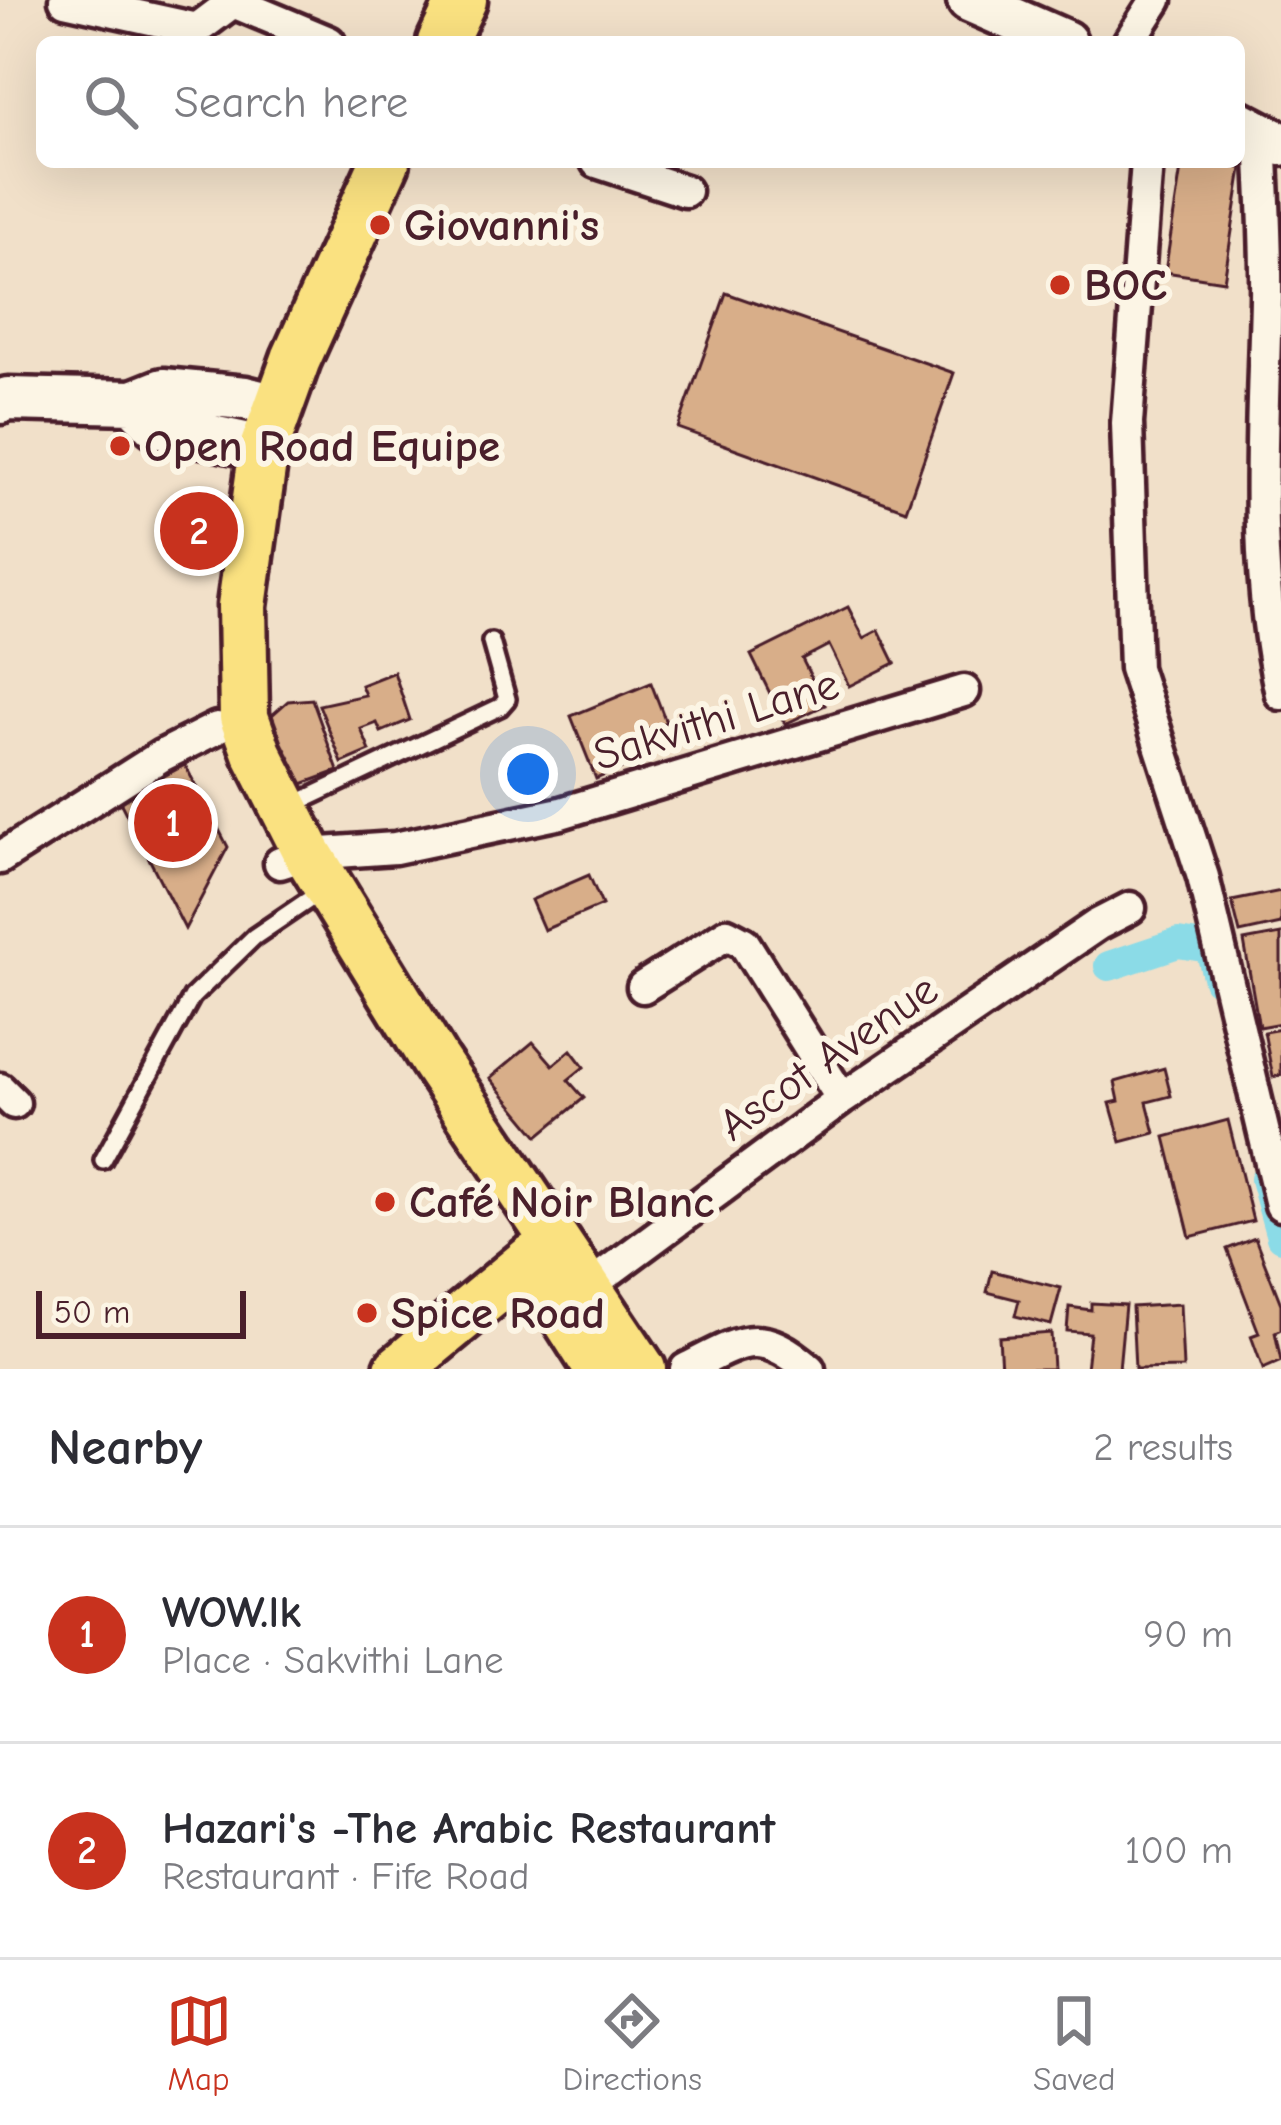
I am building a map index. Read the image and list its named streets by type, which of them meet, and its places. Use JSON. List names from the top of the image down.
{
  "streets": {
    "street": ["Sakvithi Lane", "Ascot Avenue"]
  },
  "places": [
    "Giovanni's",
    "BOC",
    "Open Road Equipe",
    "Café Noir Blanc",
    "Spice Road"
  ],
  "scale_bar": "50 m",
  "page": {
    "search": "Search here",
    "pins": ["2", "1"],
    "scale": "50 m",
    "heading": ["Nearby", "2 results"],
    "list": [
      {
        "mark": "1",
        "name": "WOW.lk",
        "note": "Place · Sakvithi Lane",
        "value": "90 m"
      },
      {
        "mark": "2",
        "name": "Hazari's -The Arabic Restaurant",
        "note": "Restaurant · Fife Road",
        "value": "100 m"
      }
    ],
    "nav": ["Map", "Directions", "Saved"]
  }
}
